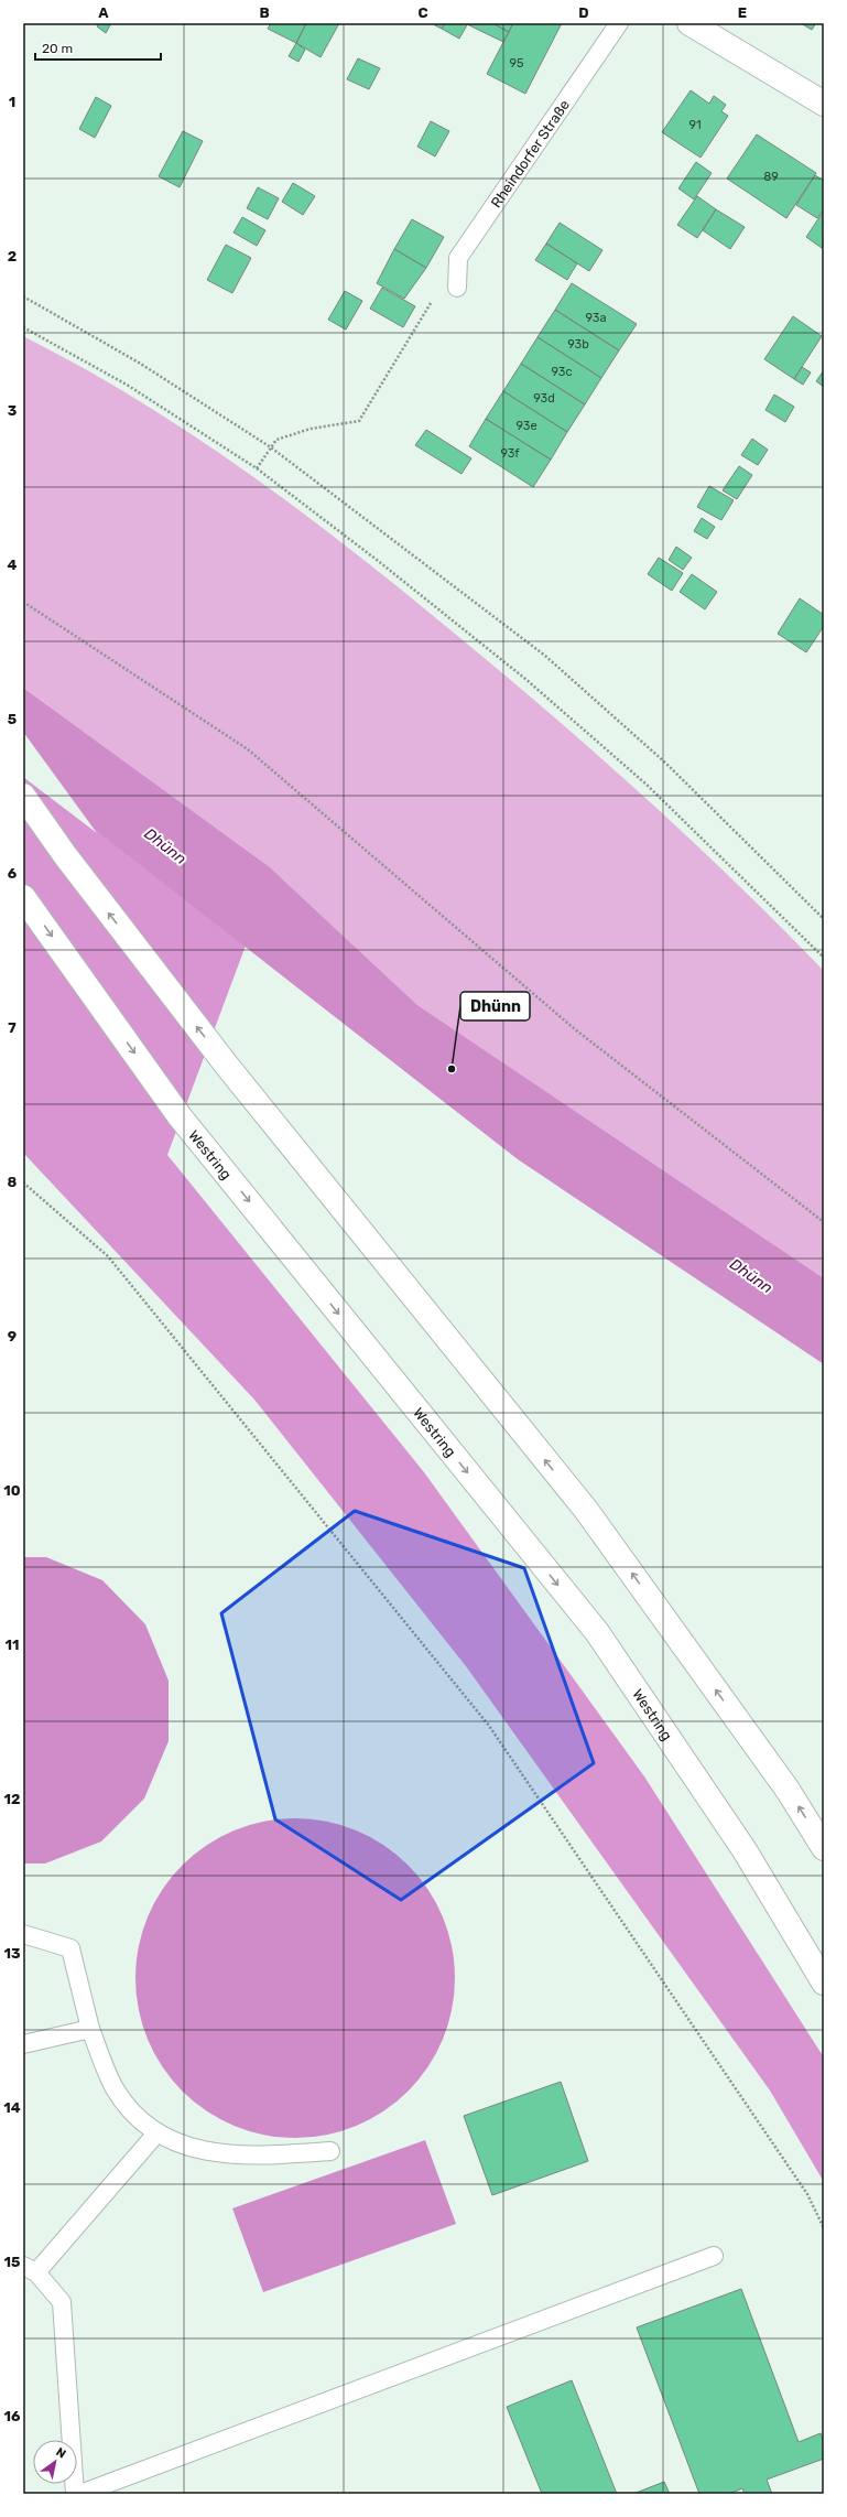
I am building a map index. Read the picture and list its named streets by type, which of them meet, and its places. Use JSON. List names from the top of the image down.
{
  "streets": {
    "main road": ["Westring"],
    "lane": ["Rheindorfer Straße"]
  },
  "water": ["Dhünn"],
  "places": ["Dhünn"],
  "house_numbers": [
    "95",
    "91",
    "89",
    "93a",
    "93b",
    "93c",
    "93d",
    "93e",
    "93f"
  ],
  "scale_bar": "20 m",
  "north": "top right",
  "grid": {
    "columns": [
      "A",
      "B",
      "C",
      "D",
      "E"
    ],
    "rows": [
      "1",
      "2",
      "3",
      "4",
      "5",
      "6",
      "7",
      "8",
      "9",
      "10",
      "11",
      "12",
      "13",
      "14",
      "15",
      "16"
    ]
  }
}
